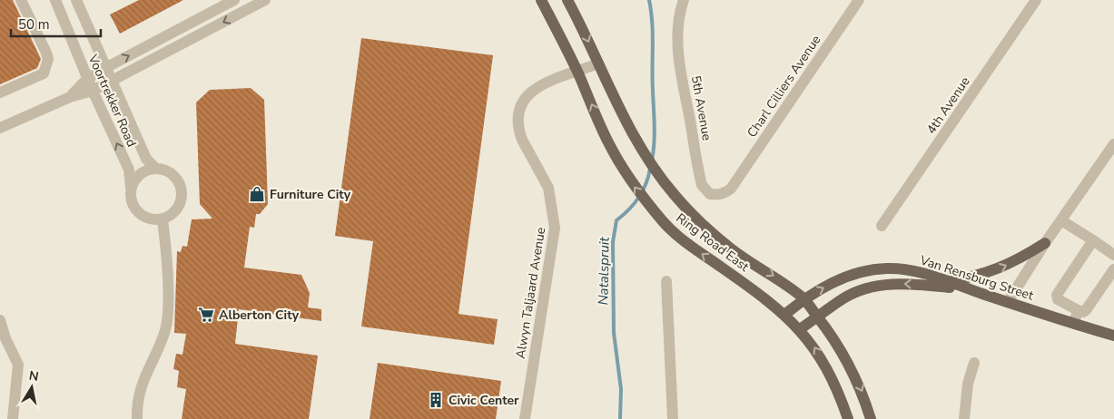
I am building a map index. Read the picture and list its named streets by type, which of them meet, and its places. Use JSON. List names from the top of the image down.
{
  "streets": {
    "main road": ["Ring Road East", "Van Rensburg Street"],
    "street": [
      "Charl Cilliers Avenue",
      "Voortrekker Road",
      "4th Avenue",
      "5th Avenue",
      "Alwyn Taljaard Avenue"
    ]
  },
  "crossings": [
    ["Charl Cilliers Avenue", "5th Avenue"],
    ["Ring Road East", "Van Rensburg Street"],
    ["Ring Road East", "Alwyn Taljaard Avenue"]
  ],
  "water": ["Natalspruit"],
  "places": {
    "shop": ["Furniture City"],
    "supermarket": ["Alberton City"],
    "building": ["Civic Center"]
  },
  "scale_bar": "50 m",
  "north": "top"
}
